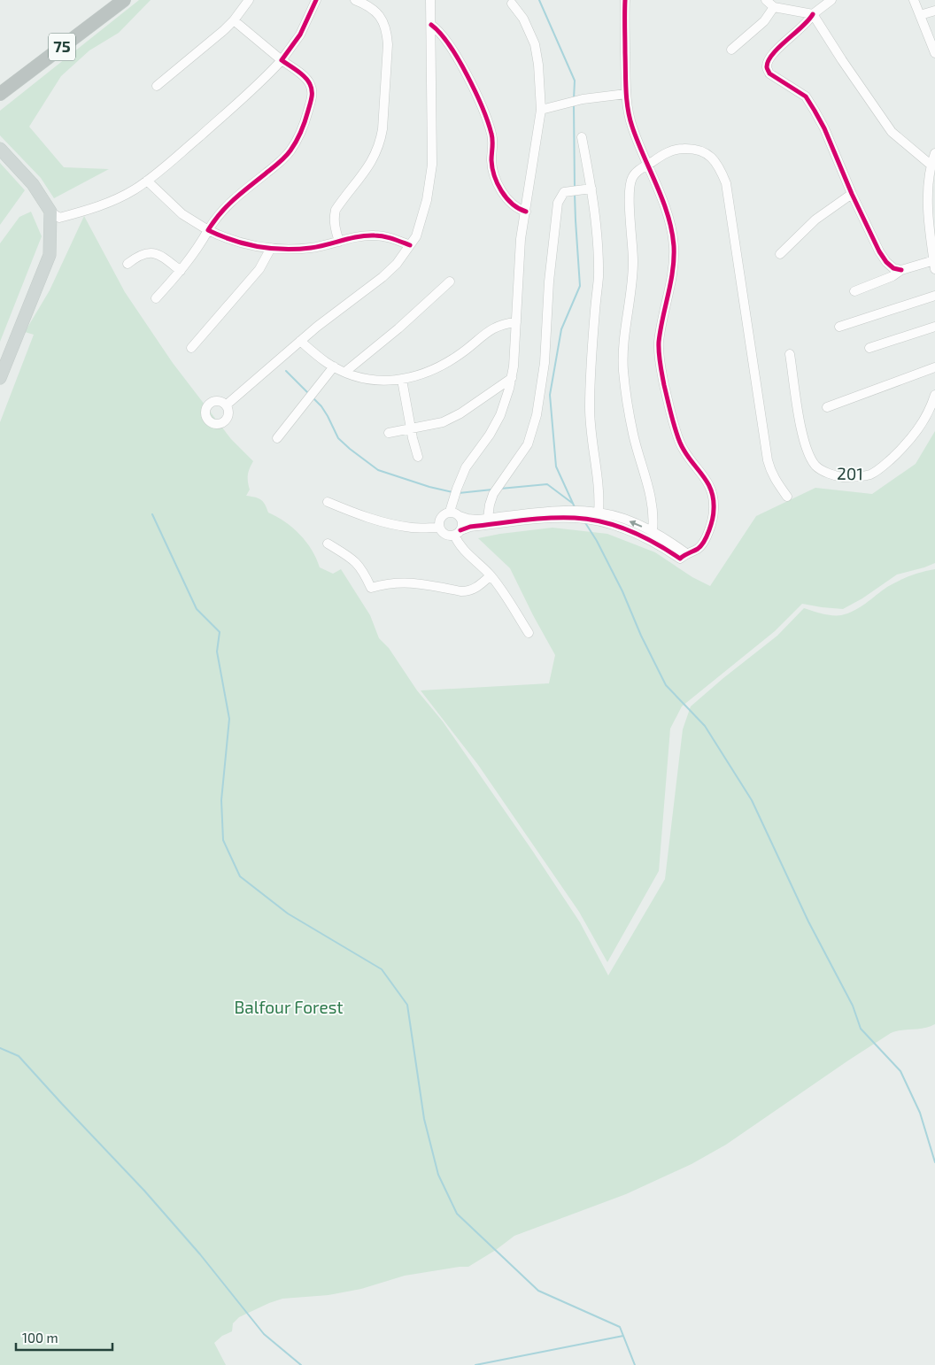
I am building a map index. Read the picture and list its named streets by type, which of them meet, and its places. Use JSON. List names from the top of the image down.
{
  "streets": {
    "highway": ["75"],
    "street": ["201"]
  },
  "parks": ["Balfour Forest"],
  "scale_bar": "100 m"
}
